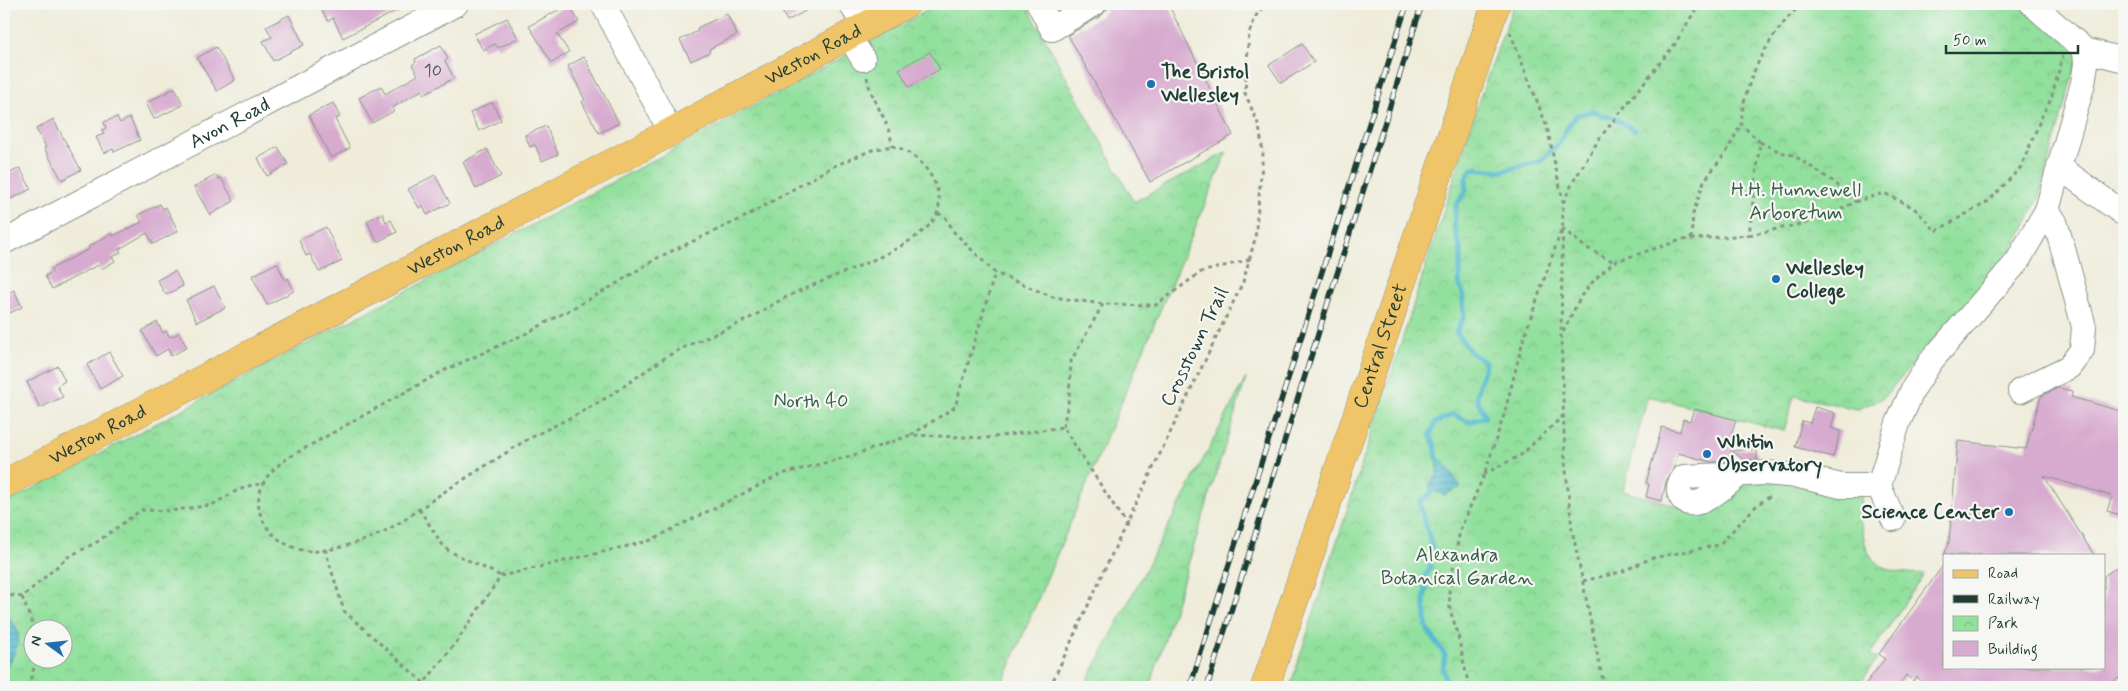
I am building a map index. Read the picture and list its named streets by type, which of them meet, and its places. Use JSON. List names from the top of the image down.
{
  "streets": {
    "main road": ["Weston Road", "Central Street"],
    "street": ["Avon Road"],
    "path": ["Crosstown Trail"]
  },
  "parks": ["H.H. Hunnewell Arboretum", "North 40", "Alexandra Botanical Garden"],
  "places": [
    "The Bristol Wellesley",
    "Wellesley College",
    "Whitin Observatory",
    "Science Center"
  ],
  "house_numbers": ["10"],
  "legend": [
    "Road",
    "Railway",
    "Park",
    "Building"
  ],
  "scale_bar": "50 m",
  "north": "left"
}
